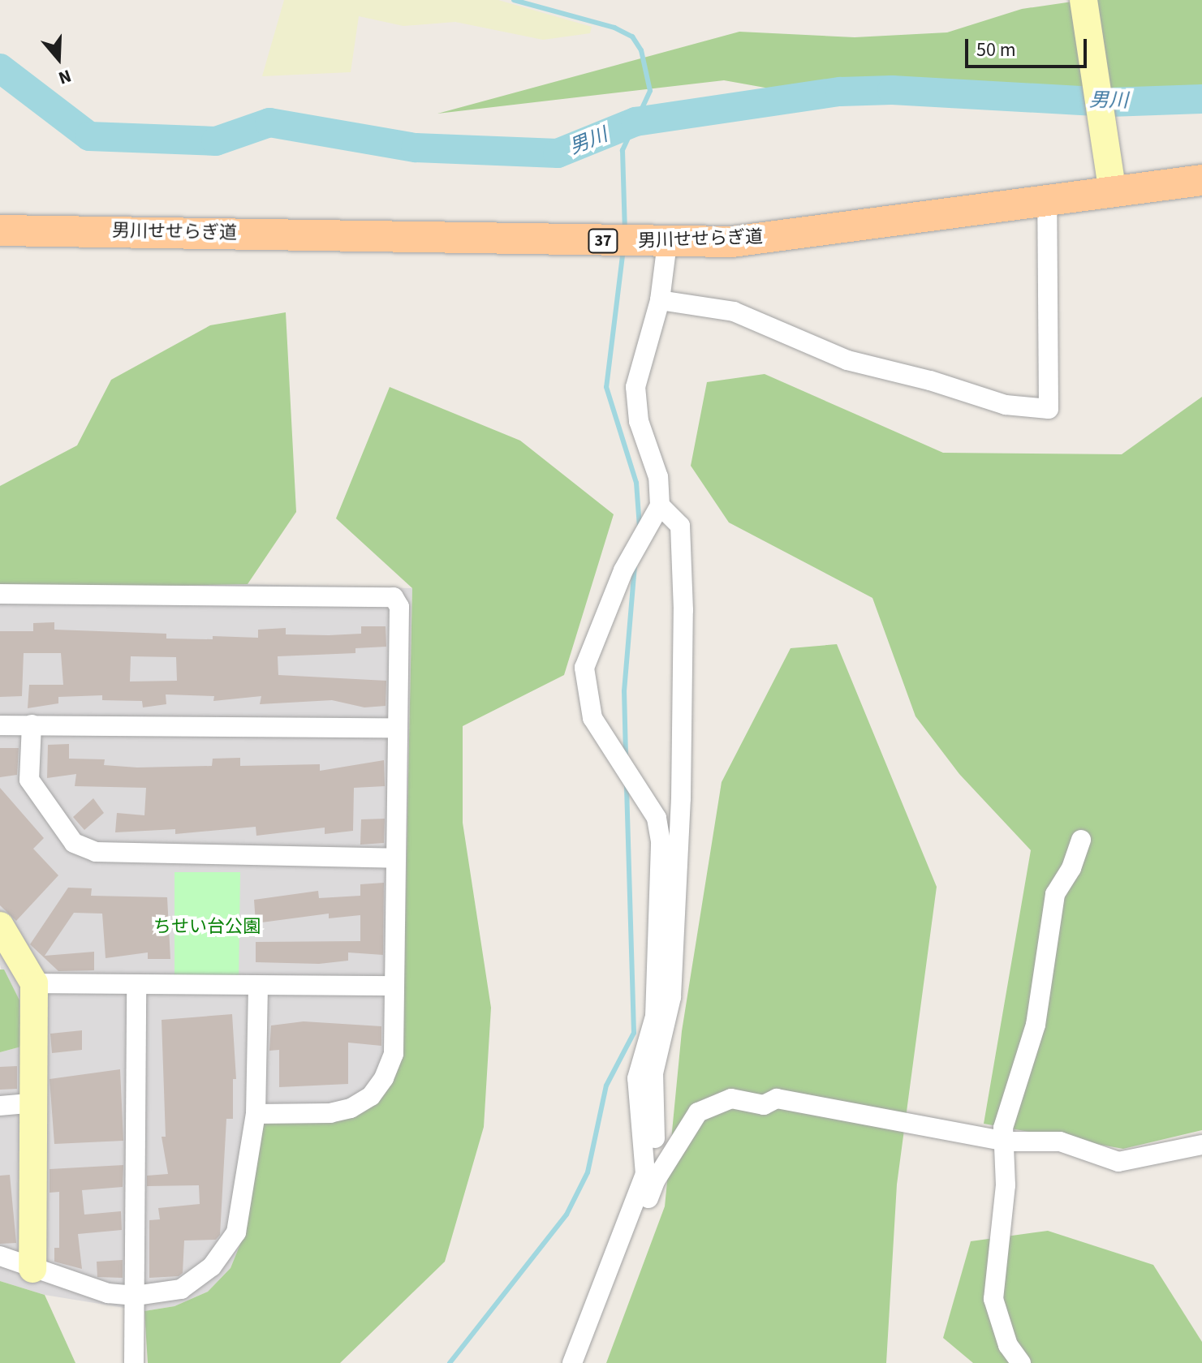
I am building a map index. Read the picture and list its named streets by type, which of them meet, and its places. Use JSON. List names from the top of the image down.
{
  "streets": {
    "main road": ["男川せせらぎ道", "37"]
  },
  "water": ["男川"],
  "parks": ["ちせい台公園"],
  "scale_bar": "50 m",
  "north": "bottom"
}
